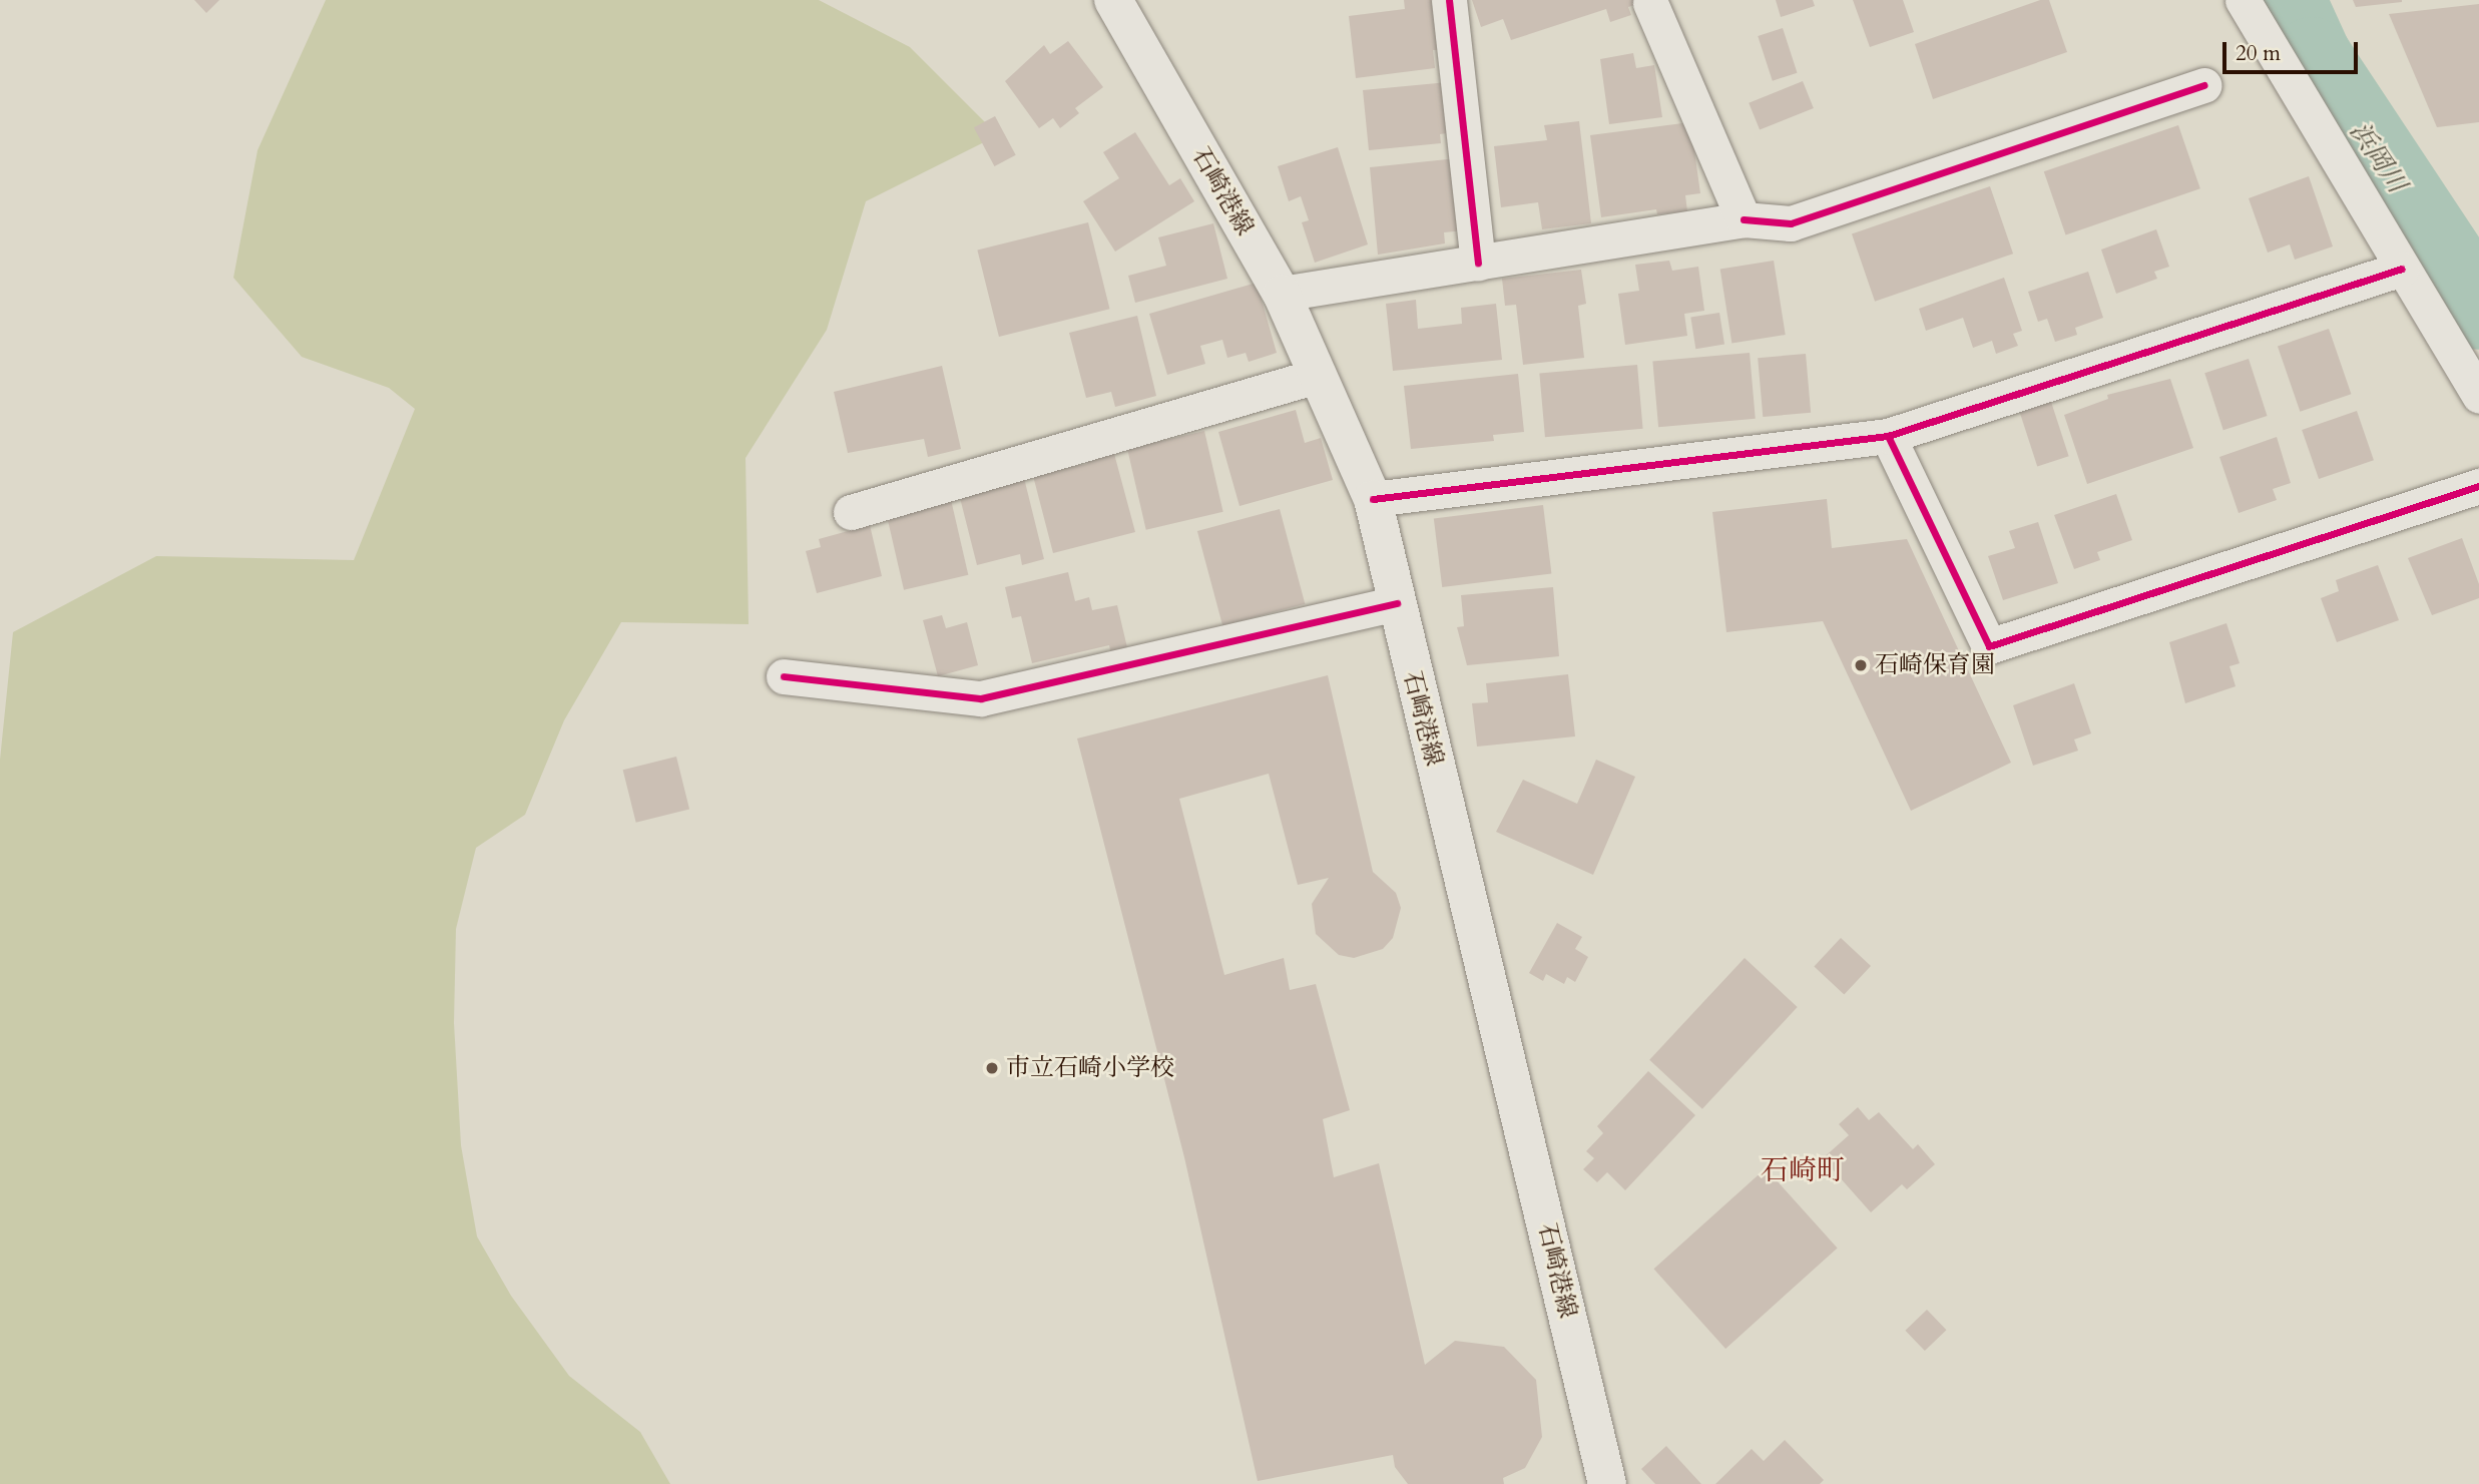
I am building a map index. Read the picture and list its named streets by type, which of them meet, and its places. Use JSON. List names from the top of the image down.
{
  "streets": {
    "main road": ["石崎港線"]
  },
  "districts": ["石崎町"],
  "water": ["浜岡川"],
  "places": ["石崎保育園", "市立石崎小学校"],
  "scale_bar": "20 m"
}
